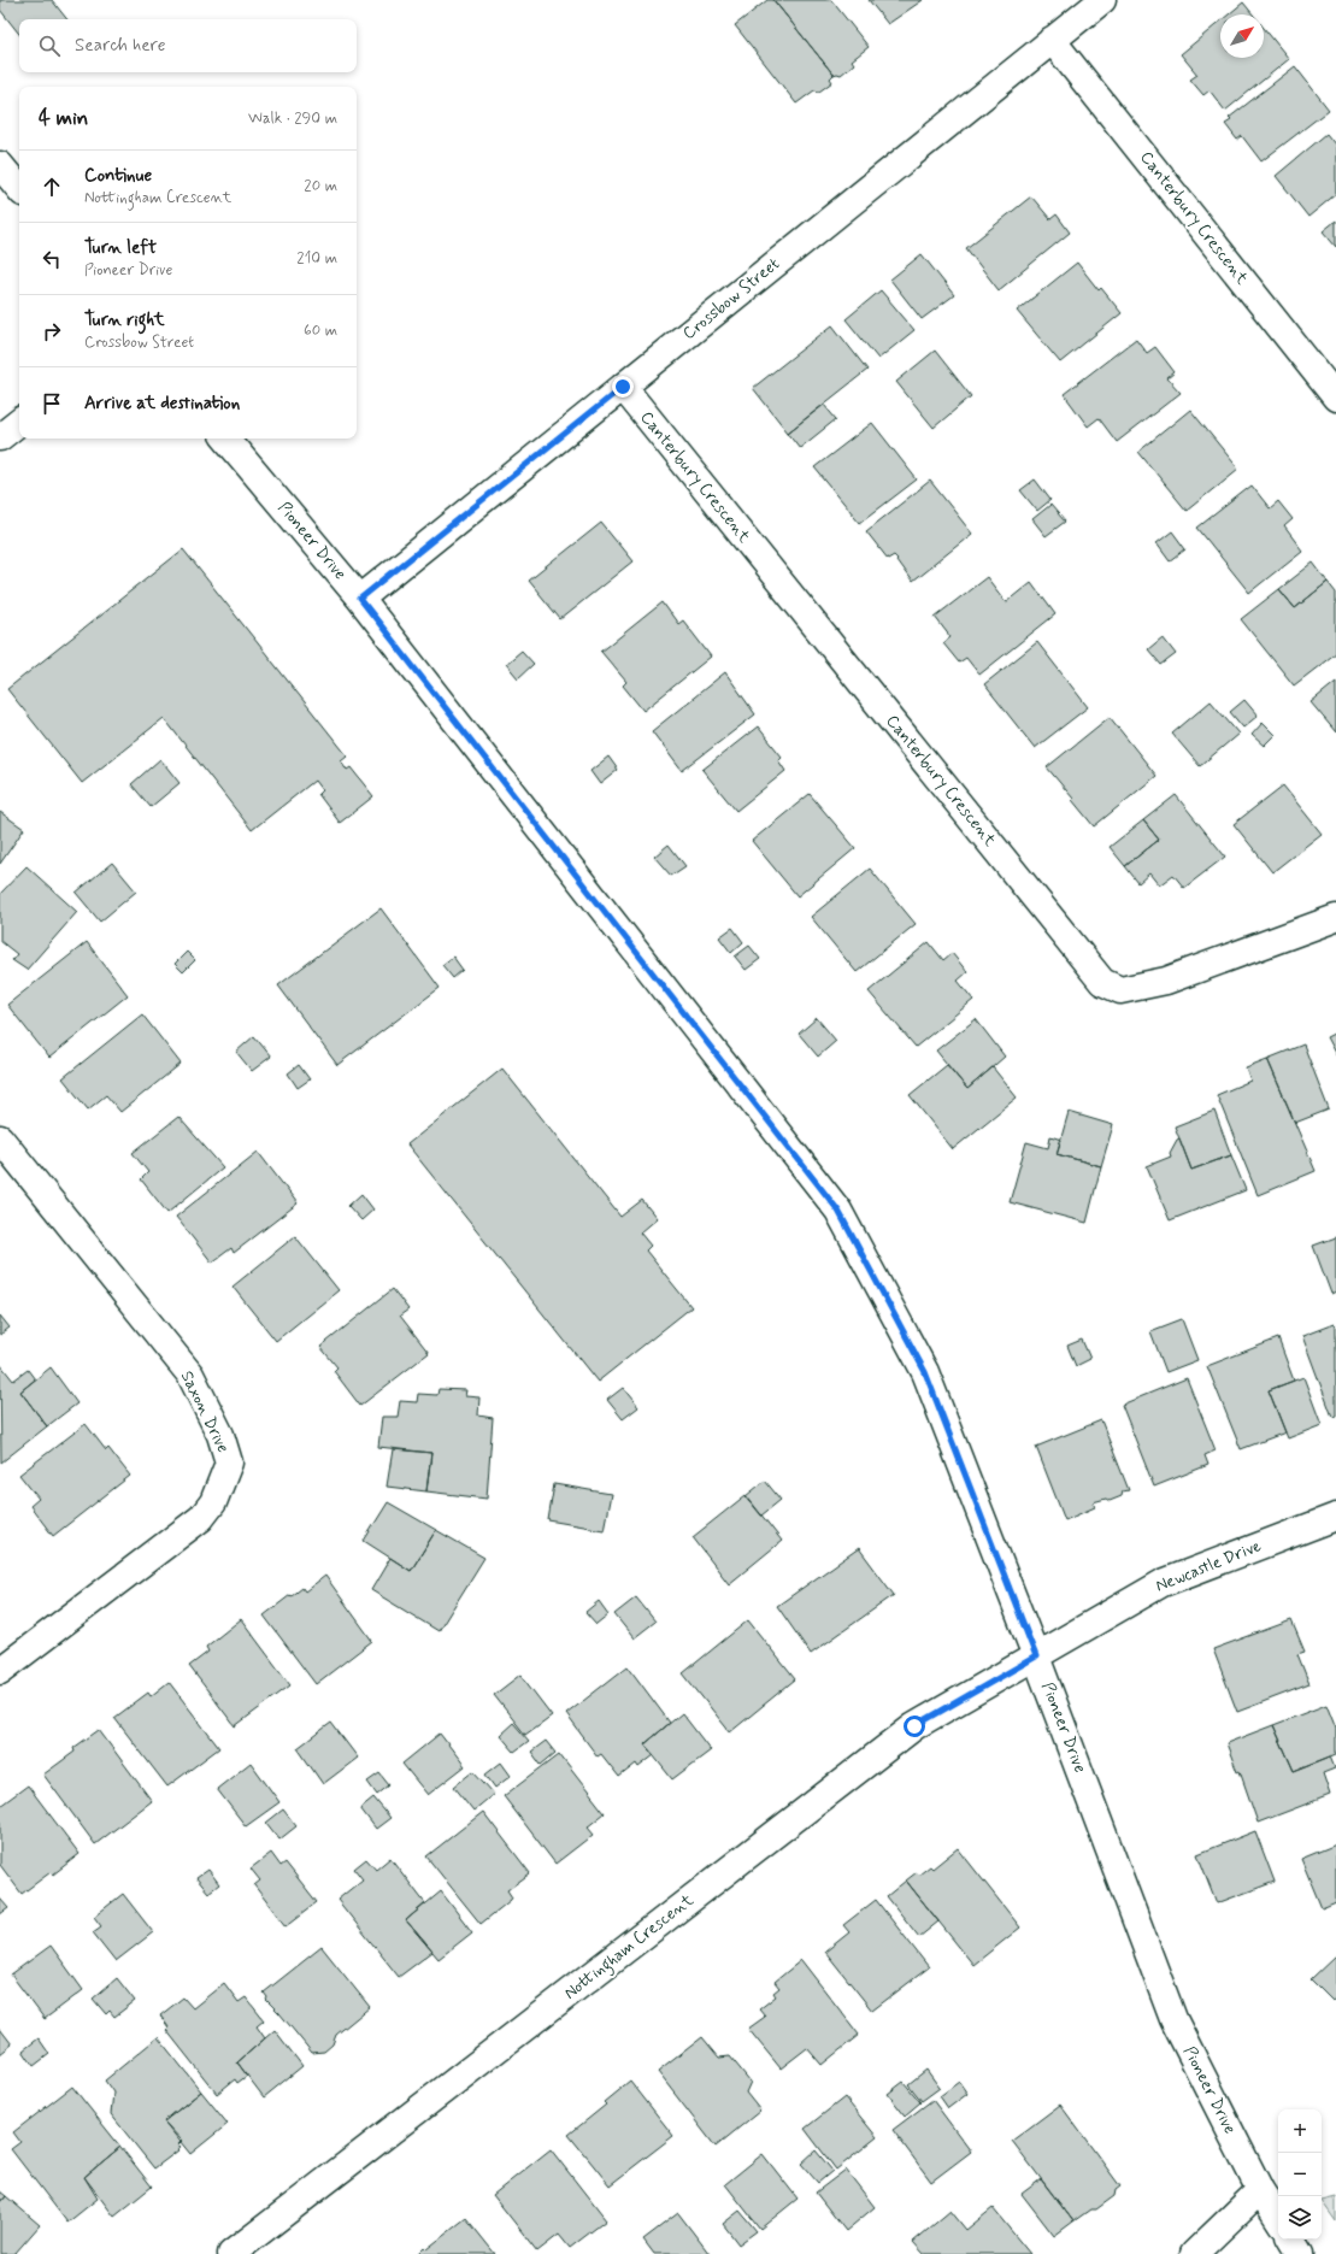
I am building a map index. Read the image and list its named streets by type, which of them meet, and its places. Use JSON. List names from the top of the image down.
{
  "streets": {
    "street": [
      "Canterbury Crescent",
      "Crossbow Street",
      "Pioneer Drive",
      "Saxon Drive",
      "Newcastle Drive",
      "Nottingham Crescent"
    ]
  },
  "crossings": [
    ["Canterbury Crescent", "Crossbow Street"],
    ["Crossbow Street", "Pioneer Drive"],
    ["Pioneer Drive", "Newcastle Drive"],
    ["Pioneer Drive", "Nottingham Crescent"],
    ["Newcastle Drive", "Nottingham Crescent"]
  ],
  "north": "top right",
  "page": {
    "search": "Search here",
    "heading": ["4 min", "Walk · 290 m"],
    "list": [
      ["Continue", "Nottingham Crescent", "20 m"],
      ["Turn left", "Pioneer Drive", "210 m"],
      ["Turn right", "Crossbow Street", "60 m"],
      "Arrive at destination"
    ],
    "map_buttons": ["+", "−"]
  }
}
